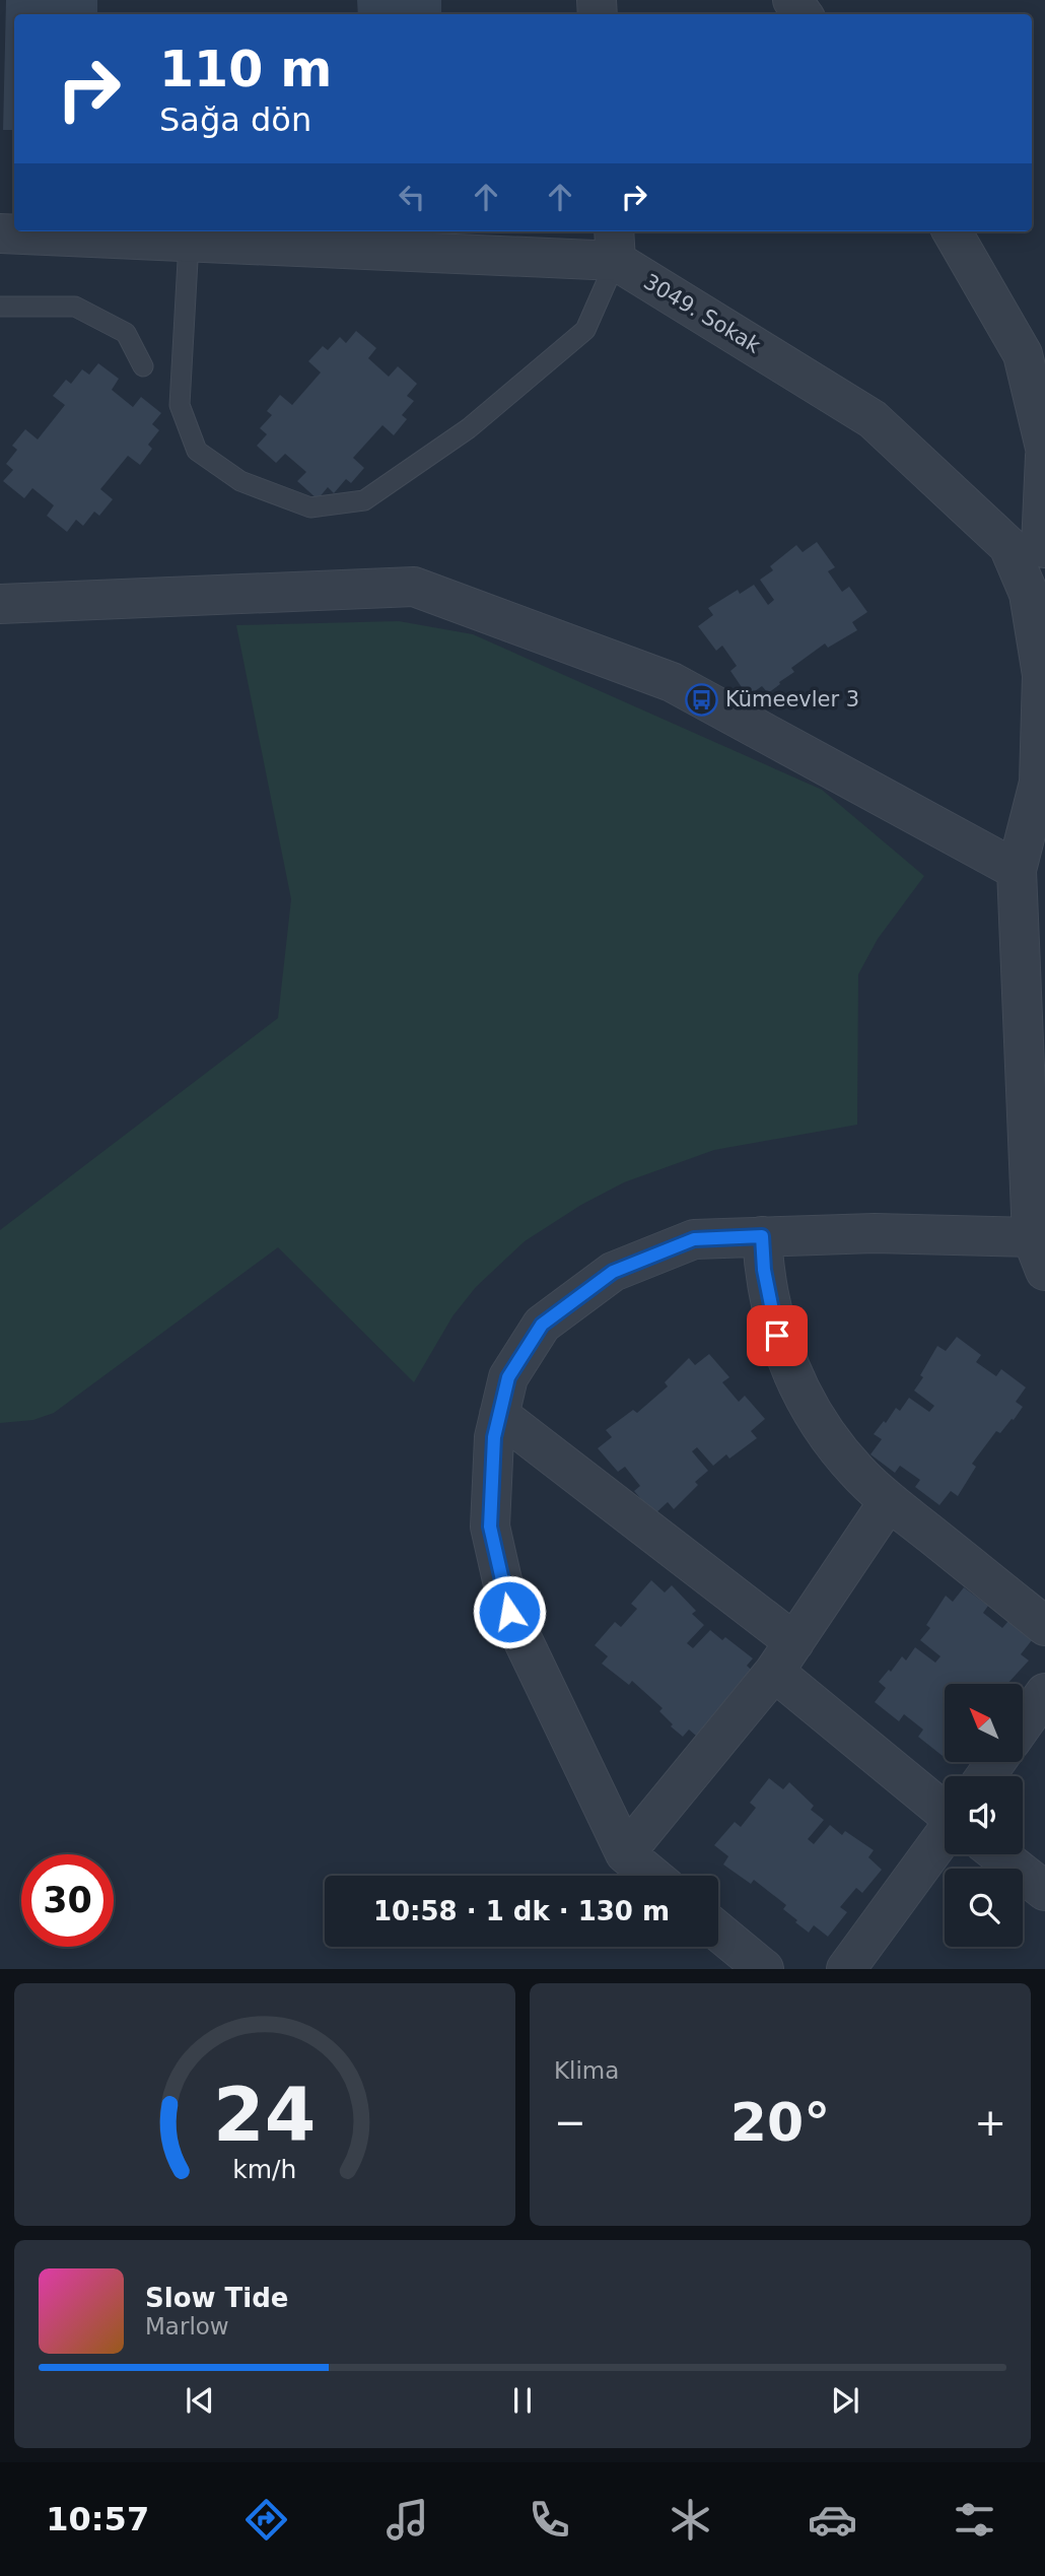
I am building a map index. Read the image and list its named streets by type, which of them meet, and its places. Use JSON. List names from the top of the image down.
{
  "streets": {
    "street": ["3049. Sokak"]
  },
  "places": {
    "bus stop": ["Kümeevler 3"]
  },
  "north": "top left",
  "page": {
    "turn": ["110 m", "Sağa dön"],
    "limit": "30",
    "trip": "10:58 · 1 dk · 130 m",
    "tile": "Klima",
    "heat": ["−", "20°", "+"],
    "song": ["Slow Tide", "Marlow"],
    "tabs": "10:57",
    "gauge": ["24", "km/h"]
  }
}
